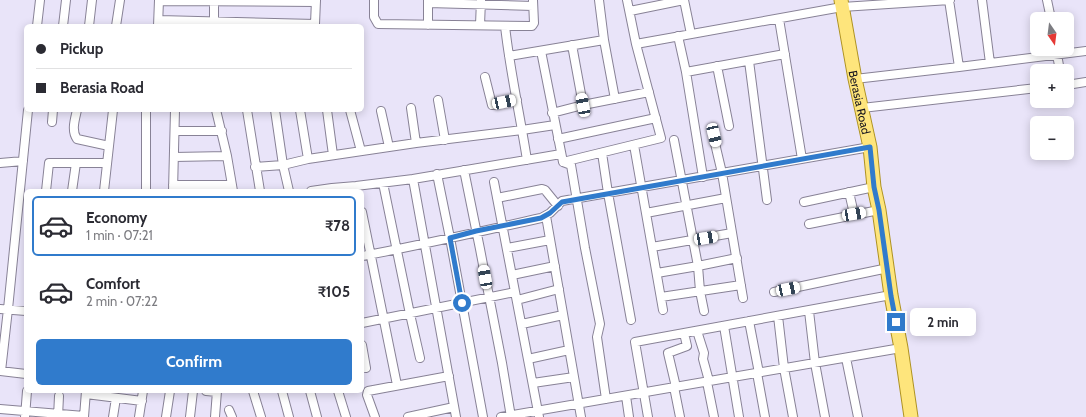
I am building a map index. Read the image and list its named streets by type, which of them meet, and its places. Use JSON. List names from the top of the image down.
{
  "streets": {
    "main road": ["Berasia Road"]
  },
  "north": "bottom",
  "page": {
    "map_buttons": ["+", "−"],
    "banner": ["Pickup", "Berasia Road"],
    "list": [
      {
        "name": "Economy",
        "note": "1 min · 07:21",
        "value": "₹78"
      },
      {
        "name": "Comfort",
        "note": "2 min · 07:22",
        "value": "₹105"
      }
    ],
    "bubble": "2 min",
    "buttons": "Confirm"
  }
}
